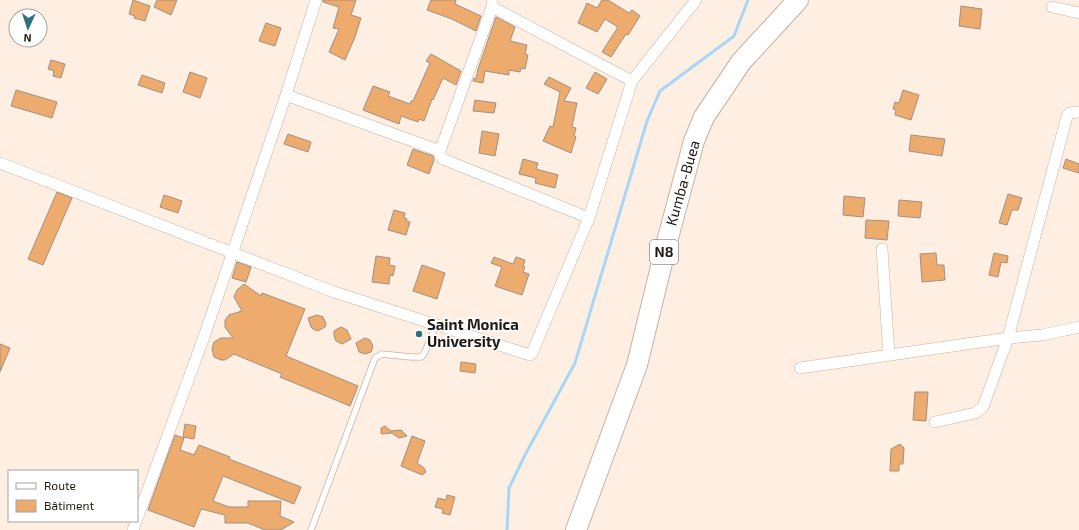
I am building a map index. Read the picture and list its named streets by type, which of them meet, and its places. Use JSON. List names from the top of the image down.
{
  "streets": {
    "highway": ["Kumba-Buea", "N8"]
  },
  "places": ["Saint Monica University"],
  "legend": ["Route", "Bâtiment"],
  "north": "bottom"
}
